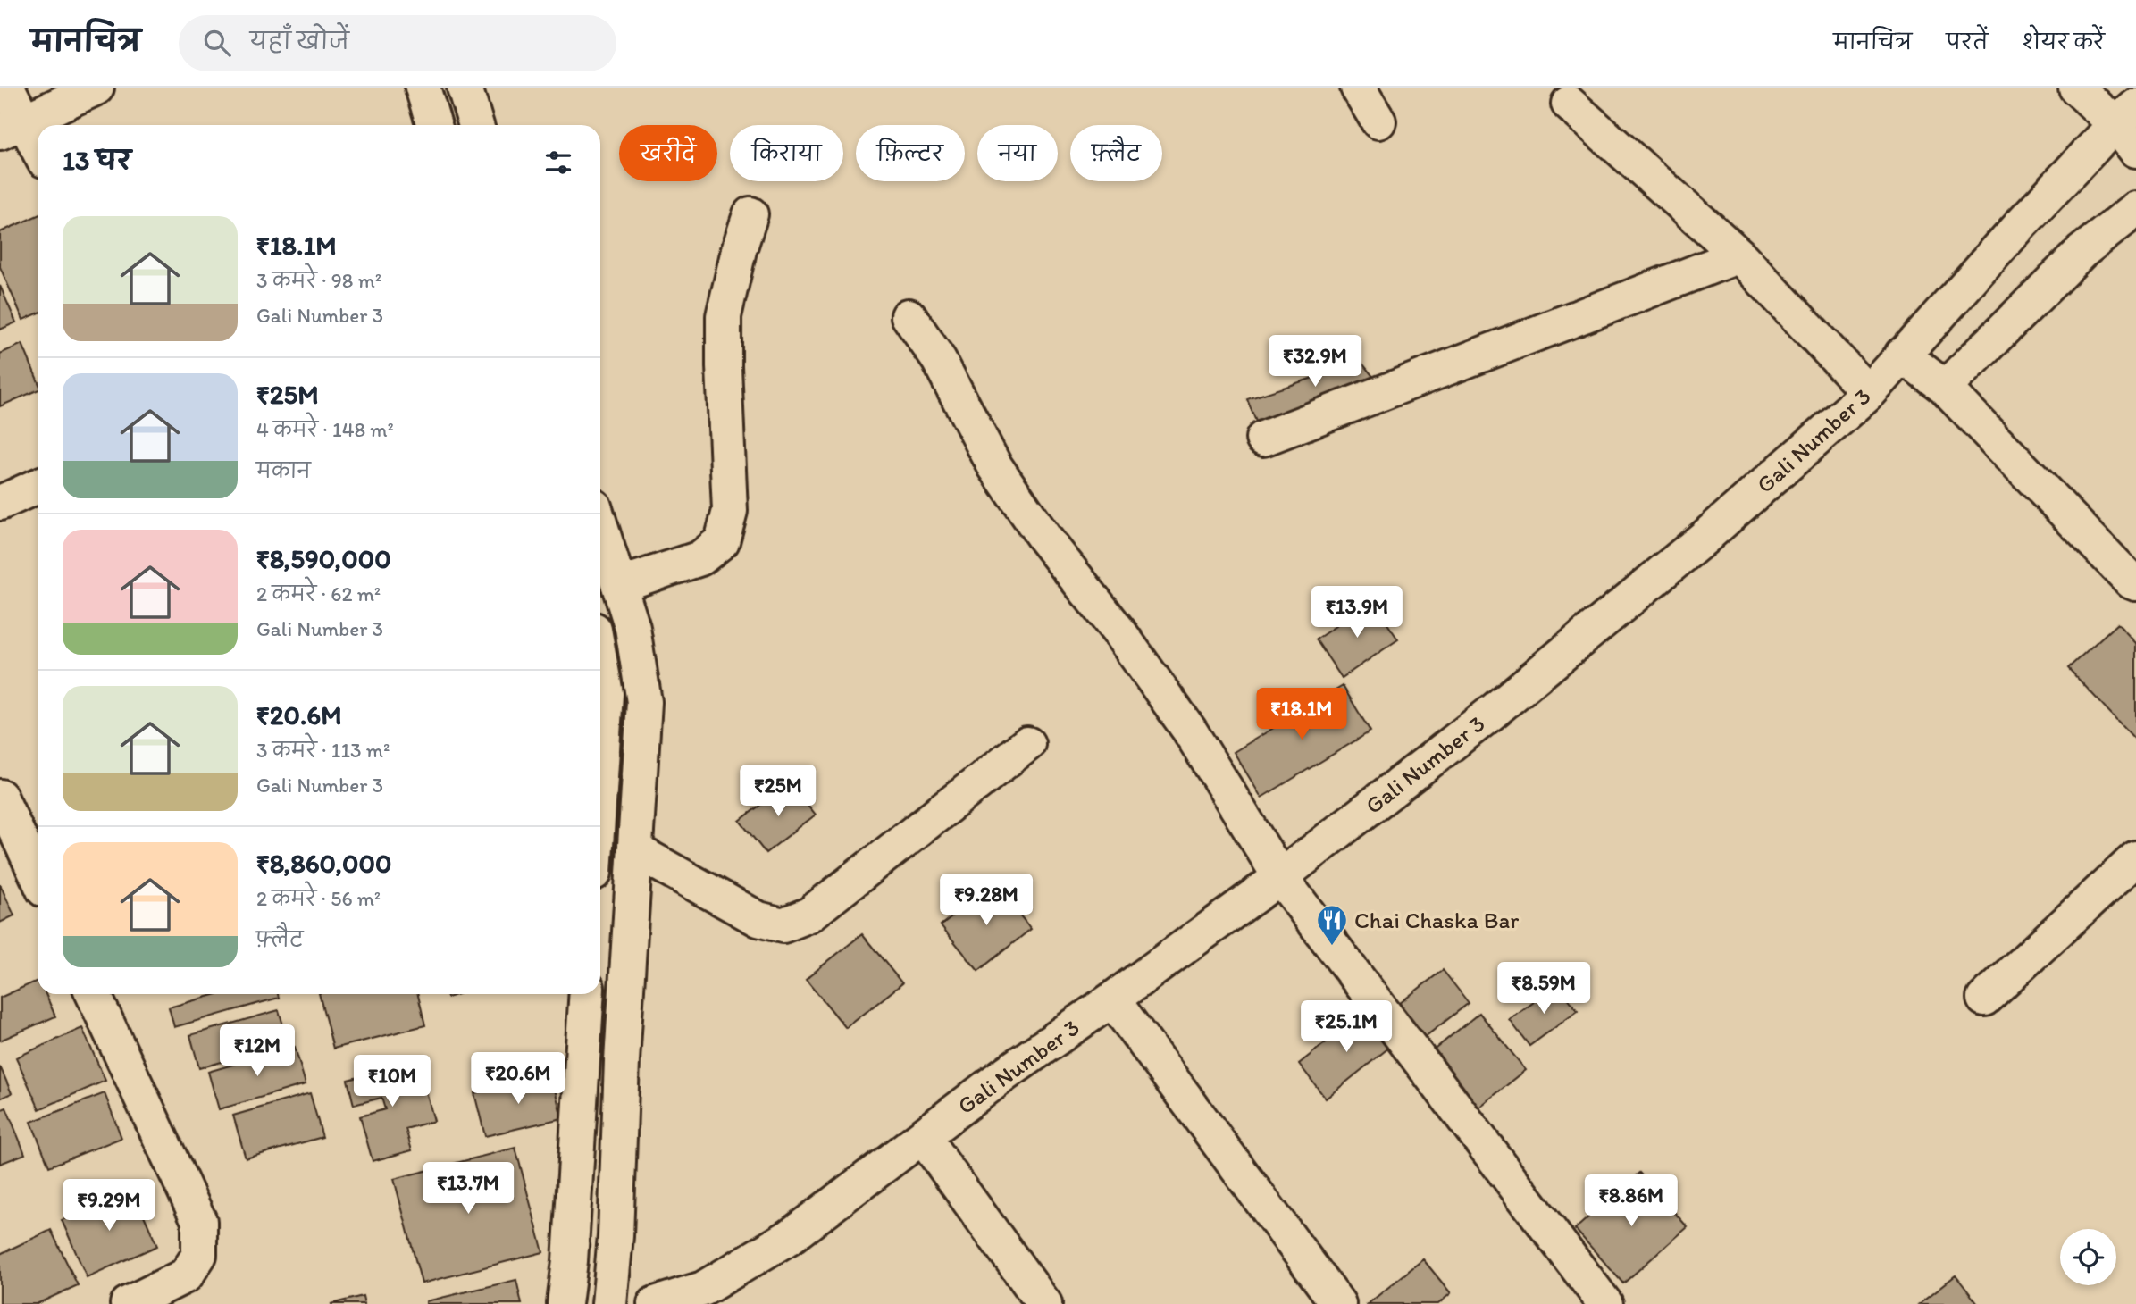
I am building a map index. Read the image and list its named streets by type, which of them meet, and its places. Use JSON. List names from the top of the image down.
{
  "streets": {
    "street": ["Gali Number 3"]
  },
  "places": {
    "restaurant": ["Chai Chaska Bar"]
  },
  "page": {
    "header": "मानचित्र",
    "search": "यहाँ खोजें",
    "nav": ["मानचित्र", "परतें", "शेयर करें"],
    "chip": [
      "खरीदें",
      "किराया",
      "फ़िल्टर",
      "नया",
      "फ़्लैट"
    ],
    "heading": "13 घर",
    "list": [
      {
        "name": "₹18.1M",
        "note": "3 कमरे · 98 m² · Gali Number 3"
      },
      {
        "name": "₹25M",
        "note": "4 कमरे · 148 m² · मकान"
      },
      {
        "name": "₹8,590,000",
        "note": "2 कमरे · 62 m² · Gali Number 3"
      },
      {
        "name": "₹20.6M",
        "note": "3 कमरे · 113 m² · Gali Number 3"
      },
      {
        "name": "₹8,860,000",
        "note": "2 कमरे · 56 m² · फ़्लैट"
      }
    ],
    "price": [
      "₹32.9M",
      "₹13.9M",
      "₹18.1M",
      "₹25M",
      "₹9.28M",
      "₹8.59M",
      "₹25.1M",
      "₹12M",
      "₹20.6M",
      "₹10M",
      "₹13.7M",
      "₹8.86M",
      "₹9.29M"
    ]
  }
}
